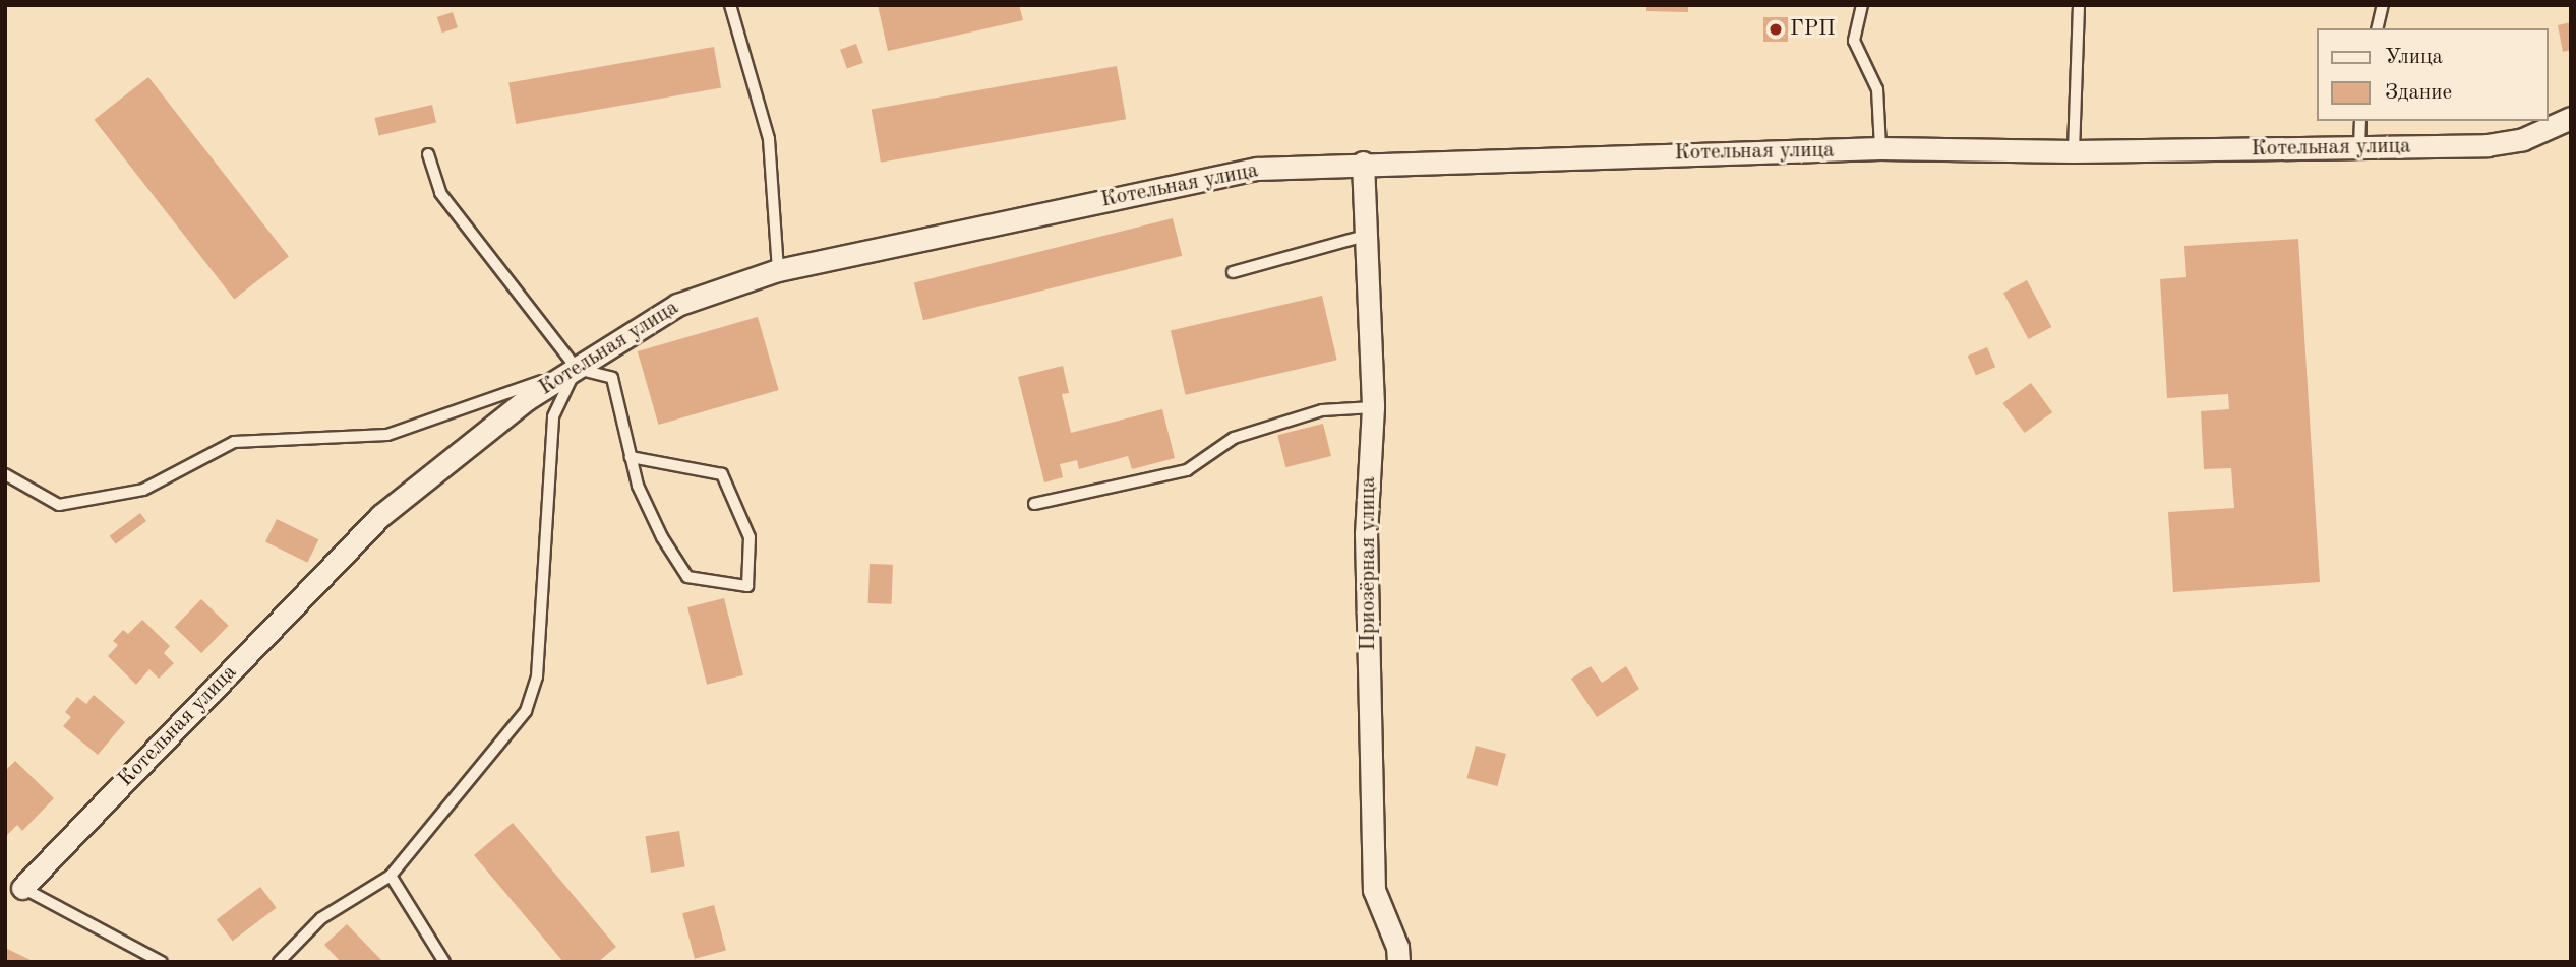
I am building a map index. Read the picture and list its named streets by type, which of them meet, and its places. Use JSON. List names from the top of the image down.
{
  "streets": {
    "street": ["Котельная улица", "Приозёрная улица"]
  },
  "crossings": [
    ["Котельная улица", "Приозёрная улица"]
  ],
  "places": ["ГРП"],
  "legend": ["Улица", "Здание"]
}
